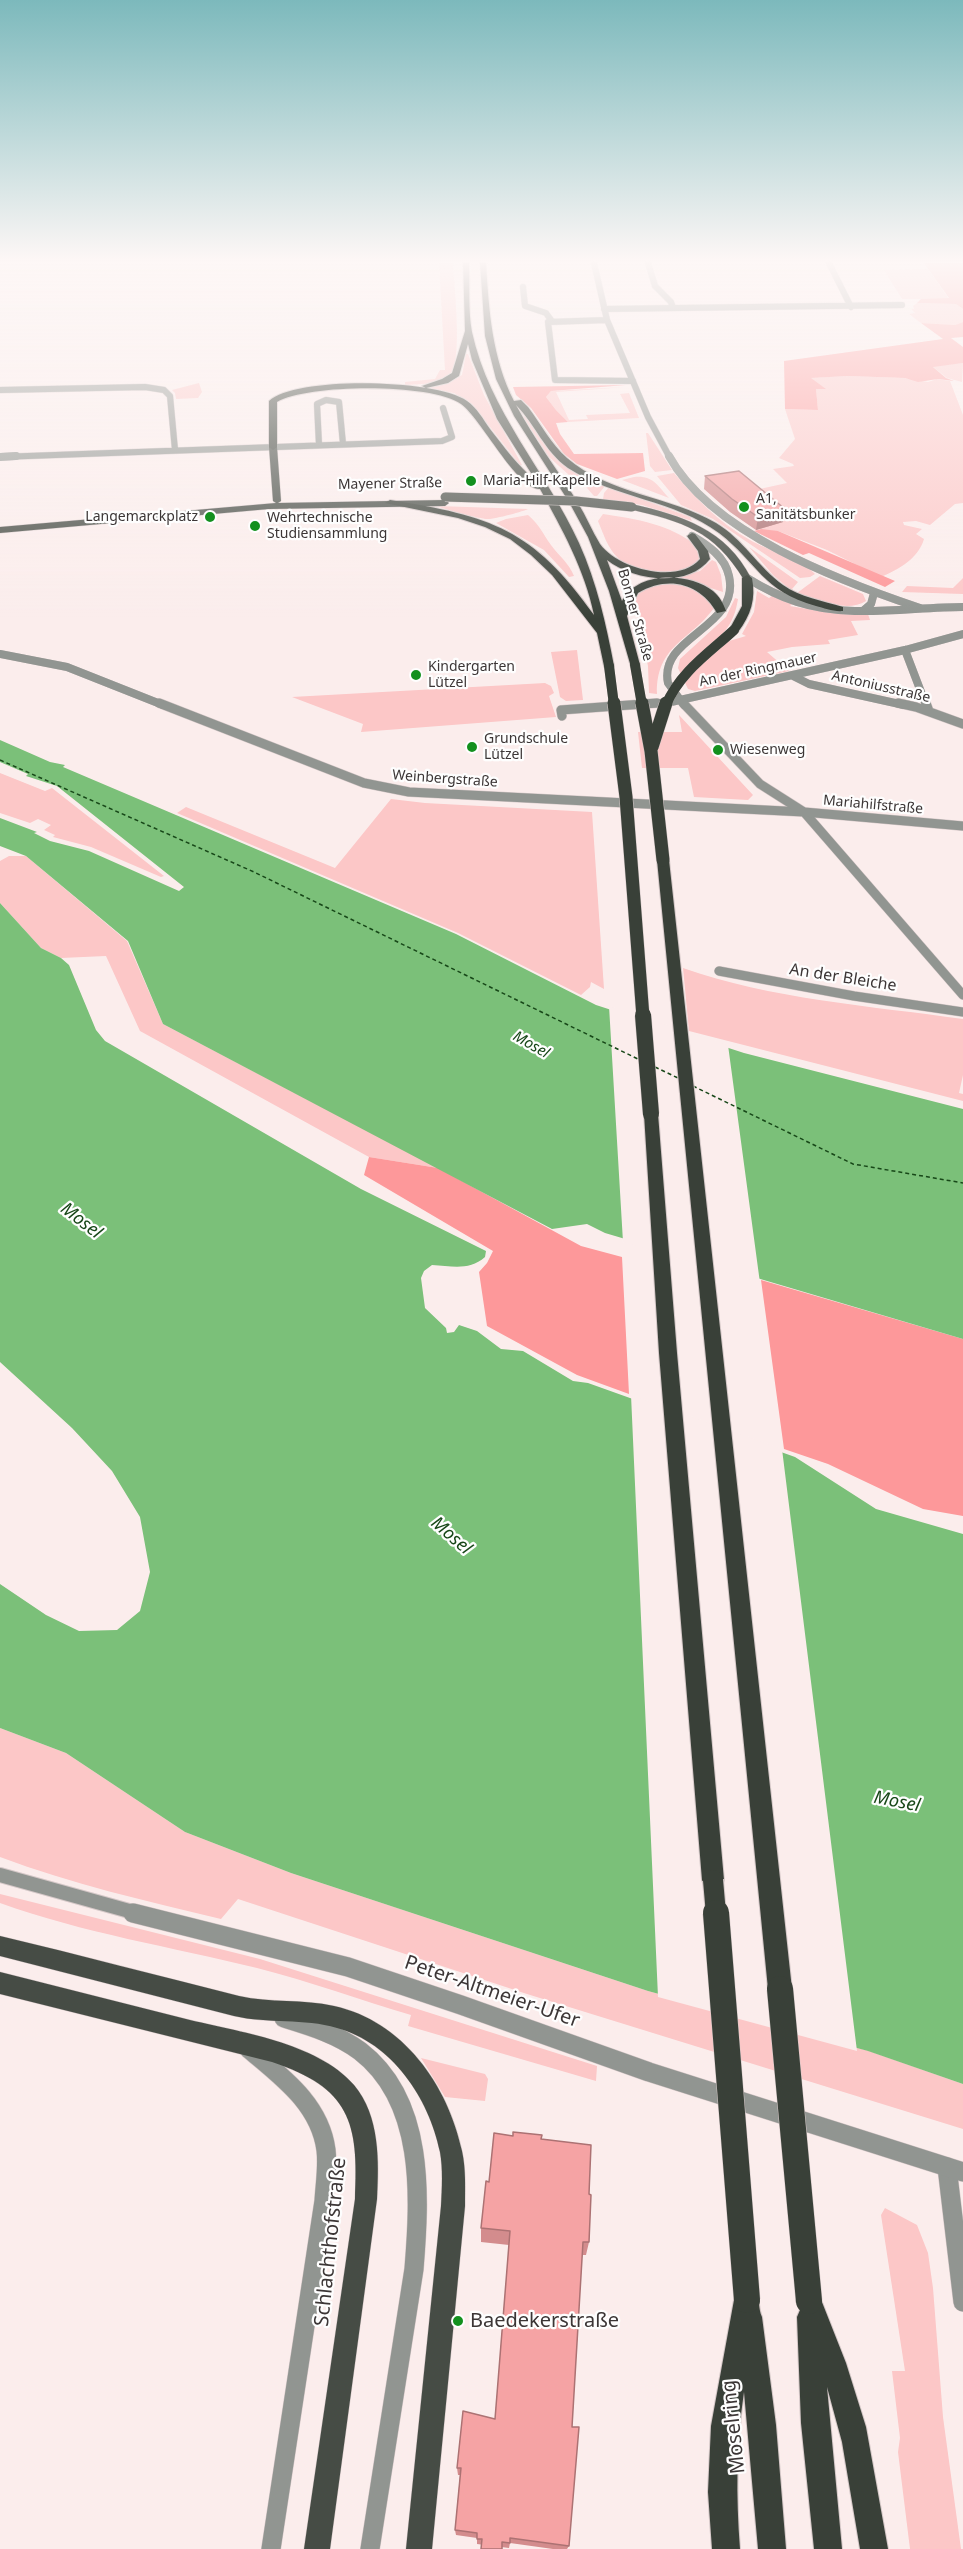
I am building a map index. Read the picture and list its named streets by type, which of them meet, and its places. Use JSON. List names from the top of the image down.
{
  "streets": {
    "highway": ["Bonner Straße", "Moselring"],
    "main road": ["Mayener Straße", "Schlachthofstraße"],
    "street": [
      "An der Ringmauer",
      "Antoniusstraße",
      "Weinbergstraße",
      "Mariahilfstraße",
      "An der Bleiche",
      "Peter-Altmeier-Ufer"
    ]
  },
  "crossings": [
    ["Bonner Straße", "Moselring"],
    ["An der Ringmauer", "Antoniusstraße"],
    ["An der Ringmauer", "Mariahilfstraße"],
    ["Weinbergstraße", "Mariahilfstraße"]
  ],
  "water": ["Mosel"],
  "places": [
    "Maria-Hilf-Kapelle",
    "A1, Sanitätsbunker",
    "Langemarckplatz",
    "Wehrtechnische Studiensammlung",
    "Kindergarten Lützel",
    "Grundschule Lützel",
    "Wiesenweg",
    "Baedekerstraße"
  ]
}
